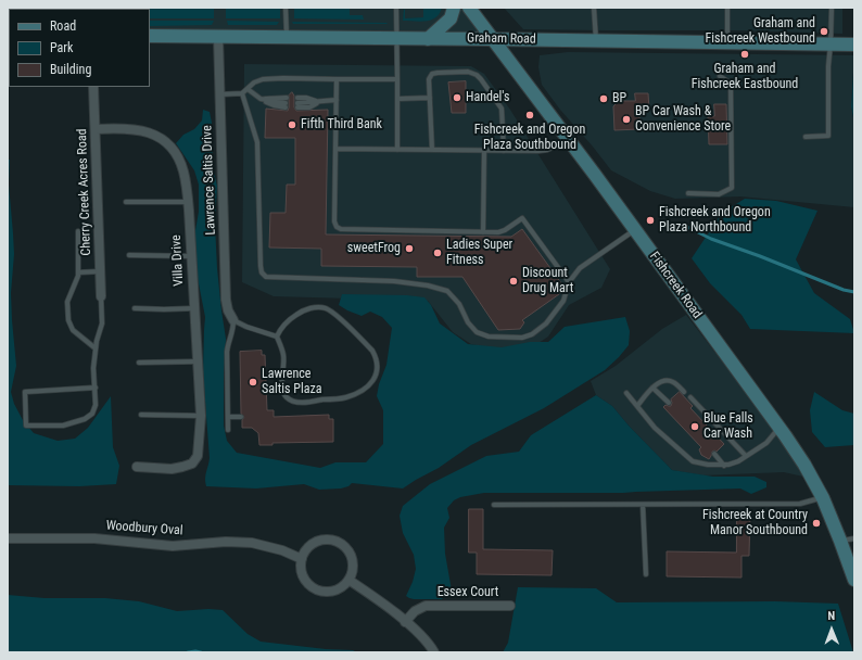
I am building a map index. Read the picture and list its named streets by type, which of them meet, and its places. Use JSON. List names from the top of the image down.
{
  "streets": {
    "main road": ["Graham Road", "Fishcreek Road"],
    "street": [
      "Lawrence Saltis Drive",
      "Cherry Creek Acres Road",
      "Villa Drive",
      "Woodbury Oval",
      "Essex Court"
    ]
  },
  "crossings": [
    ["Graham Road", "Lawrence Saltis Drive"],
    ["Graham Road", "Fishcreek Road"],
    ["Cherry Creek Acres Road", "Villa Drive"]
  ],
  "places": [
    "Graham and Fishcreek Westbound",
    "Graham and Fishcreek Eastbound",
    "Handel's",
    "BP",
    "Fishcreek and Oregon Plaza Southbound",
    "BP Car Wash & Convenience Store",
    "Fifth Third Bank",
    "Fishcreek and Oregon Plaza Northbound",
    "sweetFrog",
    "Ladies Super Fitness",
    "Discount Drug Mart",
    "Lawrence Saltis Plaza",
    "Blue Falls Car Wash",
    "Fishcreek at Country Manor Southbound"
  ],
  "legend": ["Road", "Park", "Building"],
  "north": "top"
}
